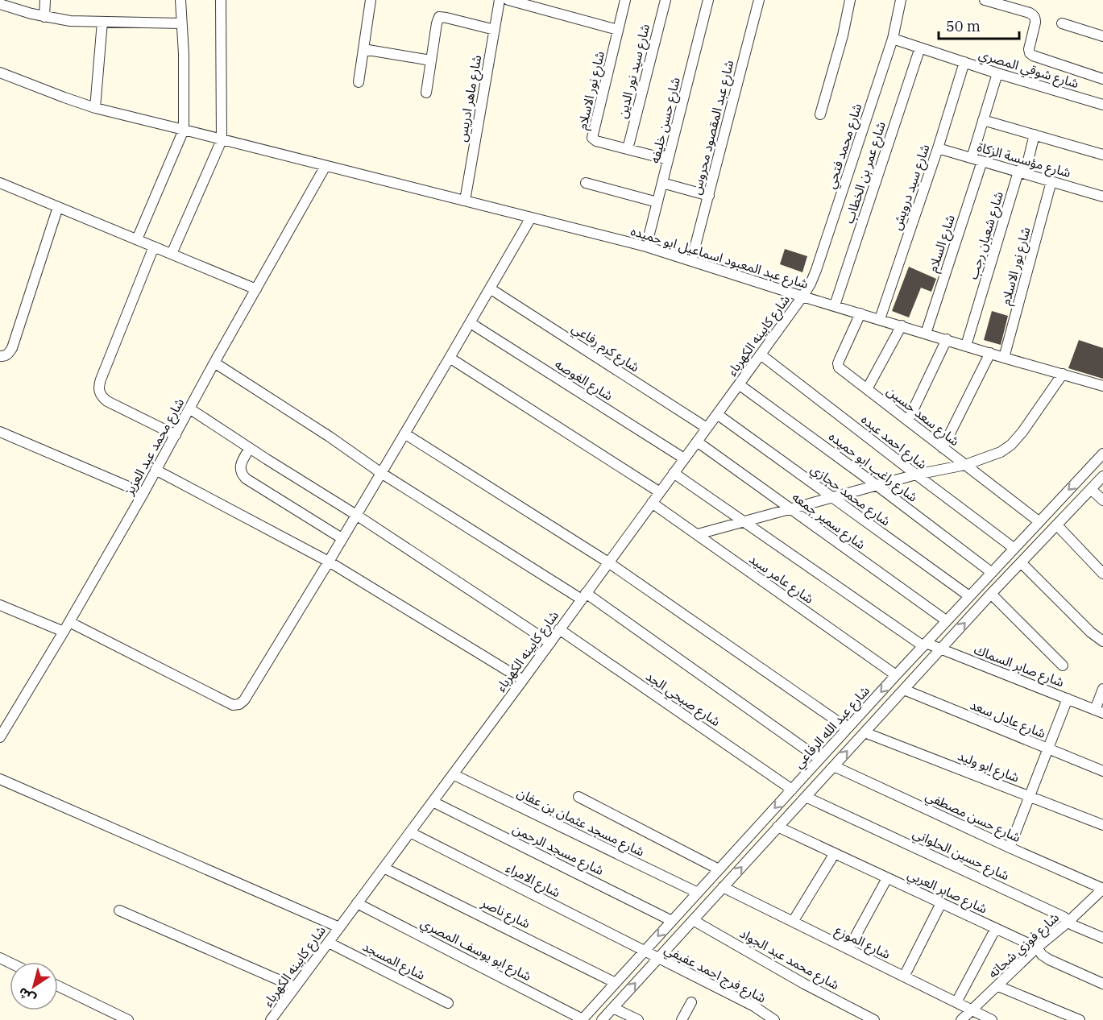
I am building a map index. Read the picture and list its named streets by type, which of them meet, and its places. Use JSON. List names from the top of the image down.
{
  "streets": {
    "street": [
      "شارع شوقي المصري",
      "شارع سيد نور الدين",
      "شارع نور الاسلام",
      "شارع ماهر ادريس",
      "شارع حسن خليفه",
      "شارع عبد المقصود محروس",
      "شارع محمد فتحي",
      "شارع مؤسسة الزكاة",
      "شارع عمر بن الخطاب",
      "شارع سيد درويش",
      "شارع شعبان رجب",
      "شارع السلام",
      "شارع عبد المعبود اسماعيل ابو حميده",
      "شارع كابينه الكهرباء",
      "شارع كرم رفاعي",
      "شارع الغوصه",
      "شارع سعد حسين",
      "شارع احمد عبده",
      "شارع محمد عبد العزيز",
      "شارع راغب ابو حميده",
      "شارع محمد حجازي",
      "شارع سمير جمعه",
      "شارع عامر سيد",
      "شارع صابر السماك",
      "شارع صبحي الجد",
      "شارع عادل سعد",
      "شارع عبد الله الرفاعي",
      "شارع ابو وليد",
      "شارع حسن مصطفي",
      "شارع مسجد عثمان بن عفان",
      "شارع مسجد الرحمن",
      "شارع حسين الحلواني",
      "شارع الامراء",
      "شارع صابر العربي",
      "شارع ناصر",
      "شارع الموزع",
      "شارع فوزي شحاته",
      "شارع ابو يوسف المصري",
      "شارع محمد عبد الجواد",
      "شارع المسجد",
      "شارع فرج احمد عفيفي"
    ]
  },
  "crossings": [
    ["شارع شوقي المصري", "شارع محمد فتحي"],
    ["شارع شوقي المصري", "شارع عمر بن الخطاب"],
    ["شارع شوقي المصري", "شارع سيد درويش"],
    ["شارع سيد نور الدين", "شارع نور الاسلام"],
    ["شارع نور الاسلام", "شارع حسن خليفه"],
    ["شارع نور الاسلام", "شارع مؤسسة الزكاة"],
    ["شارع نور الاسلام", "شارع عبد المعبود اسماعيل ابو حميده"],
    ["شارع ماهر ادريس", "شارع عبد المعبود اسماعيل ابو حميده"],
    ["شارع حسن خليفه", "شارع عبد المعبود اسماعيل ابو حميده"],
    ["شارع عبد المقصود محروس", "شارع عبد المعبود اسماعيل ابو حميده"],
    ["شارع محمد فتحي", "شارع عبد المعبود اسماعيل ابو حميده"],
    ["شارع محمد فتحي", "شارع كابينه الكهرباء"],
    ["شارع مؤسسة الزكاة", "شارع سيد درويش"],
    ["شارع مؤسسة الزكاة", "شارع شعبان رجب"],
    ["شارع مؤسسة الزكاة", "شارع السلام"],
    ["شارع عمر بن الخطاب", "شارع عبد المعبود اسماعيل ابو حميده"],
    ["شارع سيد درويش", "شارع عبد المعبود اسماعيل ابو حميده"],
    ["شارع شعبان رجب", "شارع عبد المعبود اسماعيل ابو حميده"],
    ["شارع السلام", "شارع عبد المعبود اسماعيل ابو حميده"],
    ["شارع عبد المعبود اسماعيل ابو حميده", "شارع كابينه الكهرباء"],
    ["شارع عبد المعبود اسماعيل ابو حميده", "شارع سعد حسين"],
    ["شارع عبد المعبود اسماعيل ابو حميده", "شارع محمد عبد العزيز"],
    ["شارع كابينه الكهرباء", "شارع كرم رفاعي"],
    ["شارع كابينه الكهرباء", "شارع الغوصه"],
    ["شارع كابينه الكهرباء", "شارع احمد عبده"],
    ["شارع كابينه الكهرباء", "شارع راغب ابو حميده"],
    ["شارع كابينه الكهرباء", "شارع محمد حجازي"],
    ["شارع كابينه الكهرباء", "شارع سمير جمعه"],
    ["شارع كابينه الكهرباء", "شارع عامر سيد"],
    ["شارع كابينه الكهرباء", "شارع صابر السماك"],
    ["شارع كابينه الكهرباء", "شارع صبحي الجد"],
    ["شارع كابينه الكهرباء", "شارع مسجد عثمان بن عفان"],
    ["شارع كابينه الكهرباء", "شارع مسجد الرحمن"],
    ["شارع كابينه الكهرباء", "شارع الامراء"],
    ["شارع كابينه الكهرباء", "شارع ناصر"],
    ["شارع كابينه الكهرباء", "شارع ابو يوسف المصري"],
    ["شارع كابينه الكهرباء", "شارع المسجد"],
    ["شارع سعد حسين", "شارع عبد الله الرفاعي"],
    ["شارع احمد عبده", "شارع عبد الله الرفاعي"],
    ["شارع راغب ابو حميده", "شارع عبد الله الرفاعي"],
    ["شارع محمد حجازي", "شارع عبد الله الرفاعي"],
    ["شارع سمير جمعه", "شارع عبد الله الرفاعي"],
    ["شارع عامر سيد", "شارع عبد الله الرفاعي"],
    ["شارع صابر السماك", "شارع عبد الله الرفاعي"],
    ["شارع صبحي الجد", "شارع عبد الله الرفاعي"],
    ["شارع عبد الله الرفاعي", "شارع مسجد عثمان بن عفان"],
    ["شارع عبد الله الرفاعي", "شارع مسجد الرحمن"],
    ["شارع عبد الله الرفاعي", "شارع الامراء"],
    ["شارع عبد الله الرفاعي", "شارع ناصر"],
    ["شارع عبد الله الرفاعي", "شارع ابو يوسف المصري"],
    ["شارع عبد الله الرفاعي", "شارع فرج احمد عفيفي"],
    ["شارع حسن مصطفي", "شارع فوزي شحاته"],
    ["شارع حسين الحلواني", "شارع فوزي شحاته"],
    ["شارع الامراء", "شارع فرج احمد عفيفي"],
    ["شارع صابر العربي", "شارع فوزي شحاته"],
    ["شارع الموزع", "شارع فوزي شحاته"]
  ],
  "scale_bar": "50 m",
  "north": "bottom left"
}
